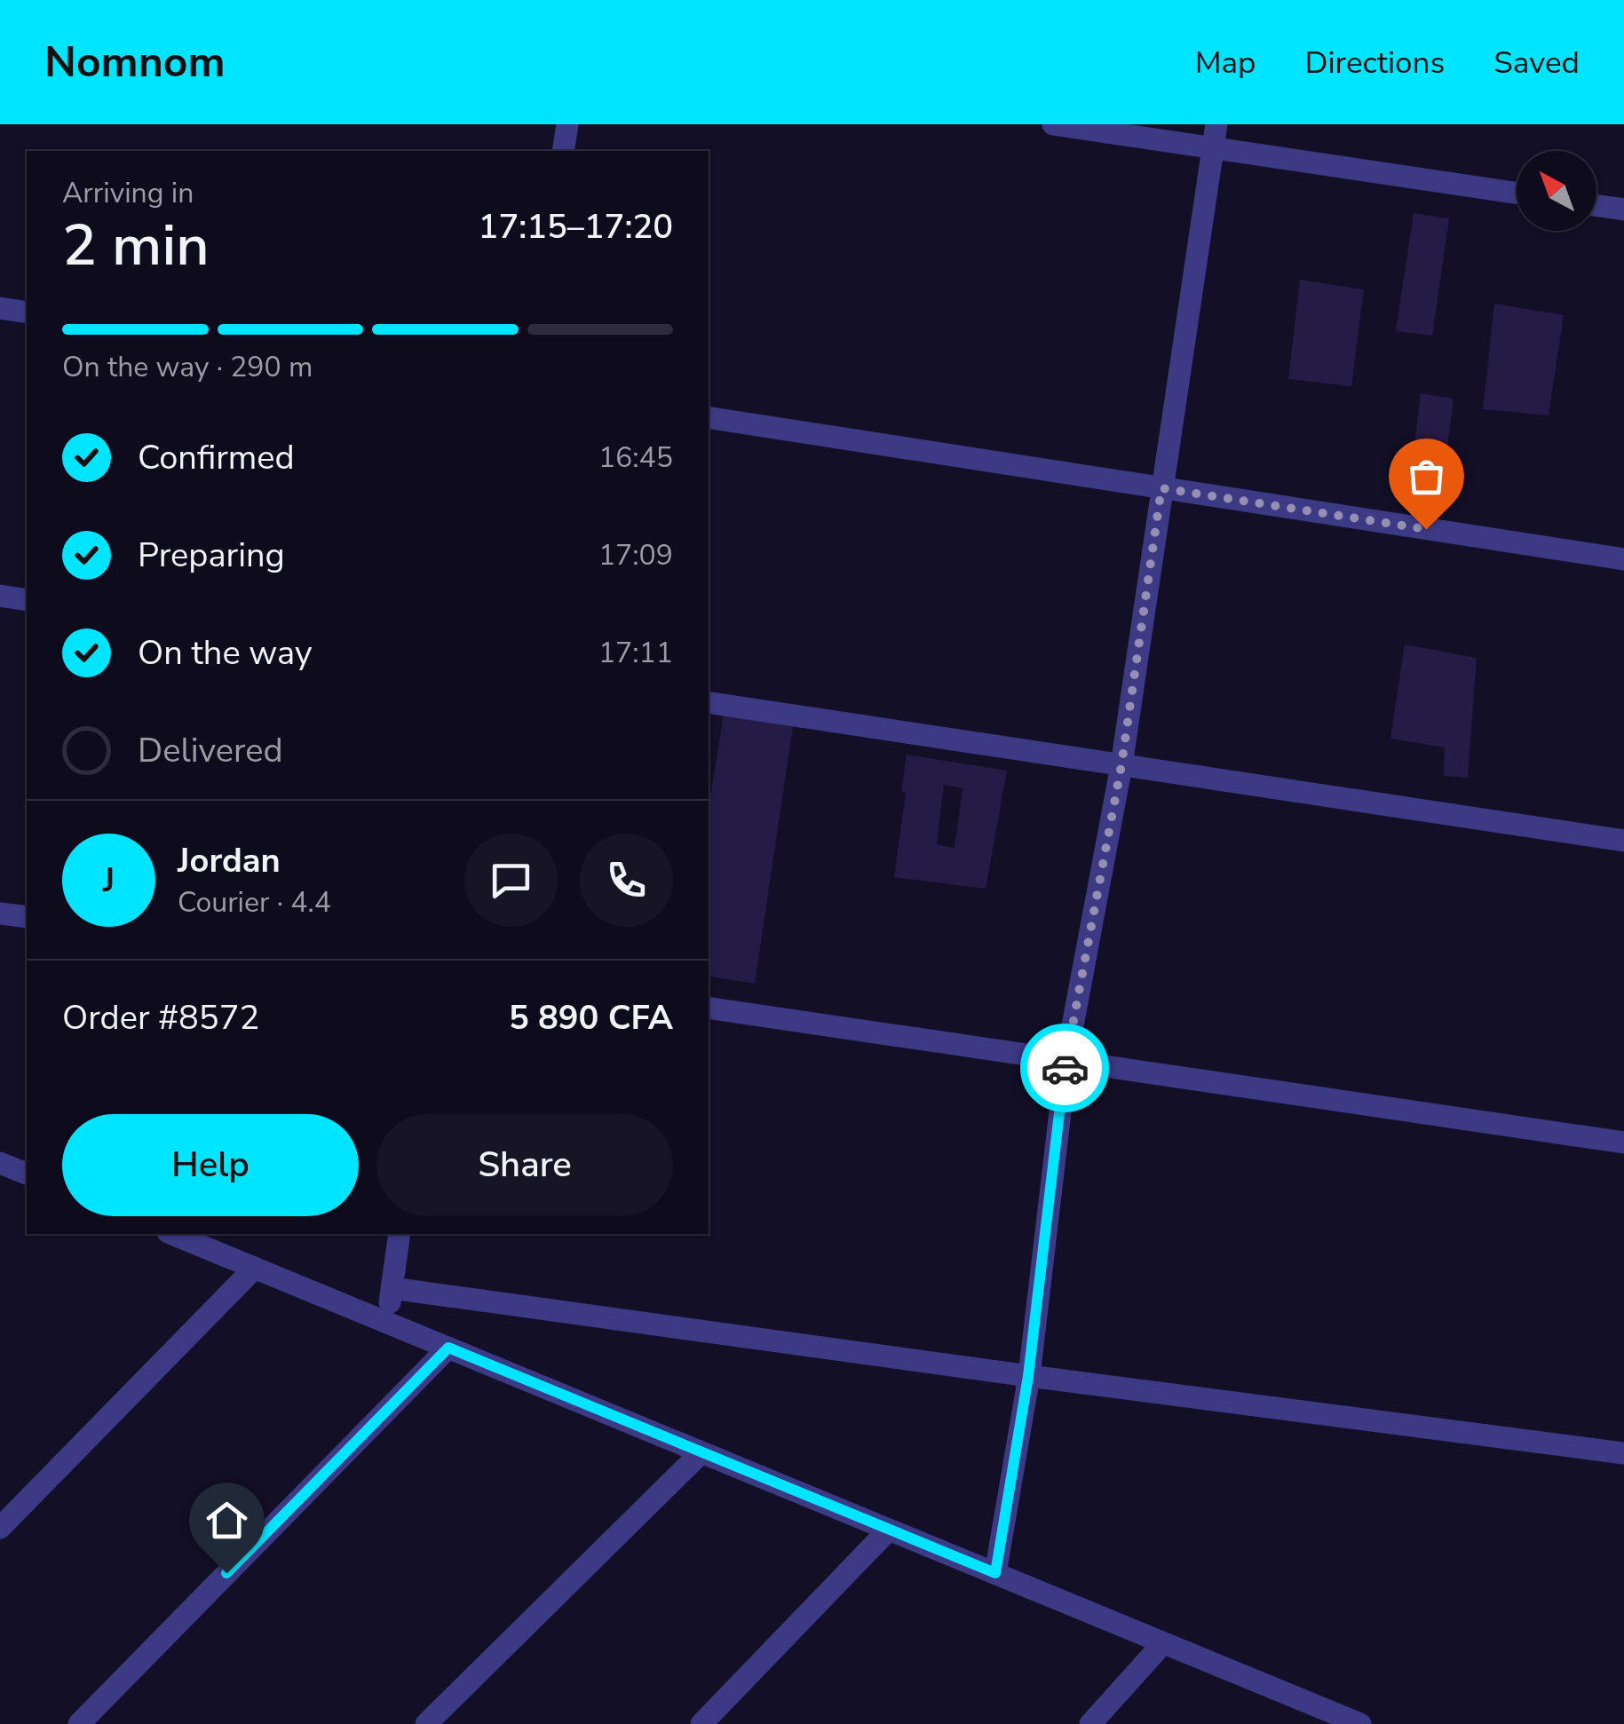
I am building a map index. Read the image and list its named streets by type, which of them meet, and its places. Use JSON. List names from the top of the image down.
{
  "north": "top left",
  "page": {
    "header": "Nomnom",
    "nav": ["Map", "Directions", "Saved"],
    "heading": ["2 min", "Arriving in", "17:15–17:20"],
    "panel": [
      "Jordan",
      "Courier · 4.4",
      "Order #8572",
      "5 890 CFA"
    ],
    "bar": "On the way · 290 m",
    "list": [
      ["Confirmed", "16:45"],
      ["Preparing", "17:09"],
      ["On the way", "17:11"],
      "Delivered"
    ],
    "round": "J",
    "buttons": ["Help", "Share"]
  }
}
